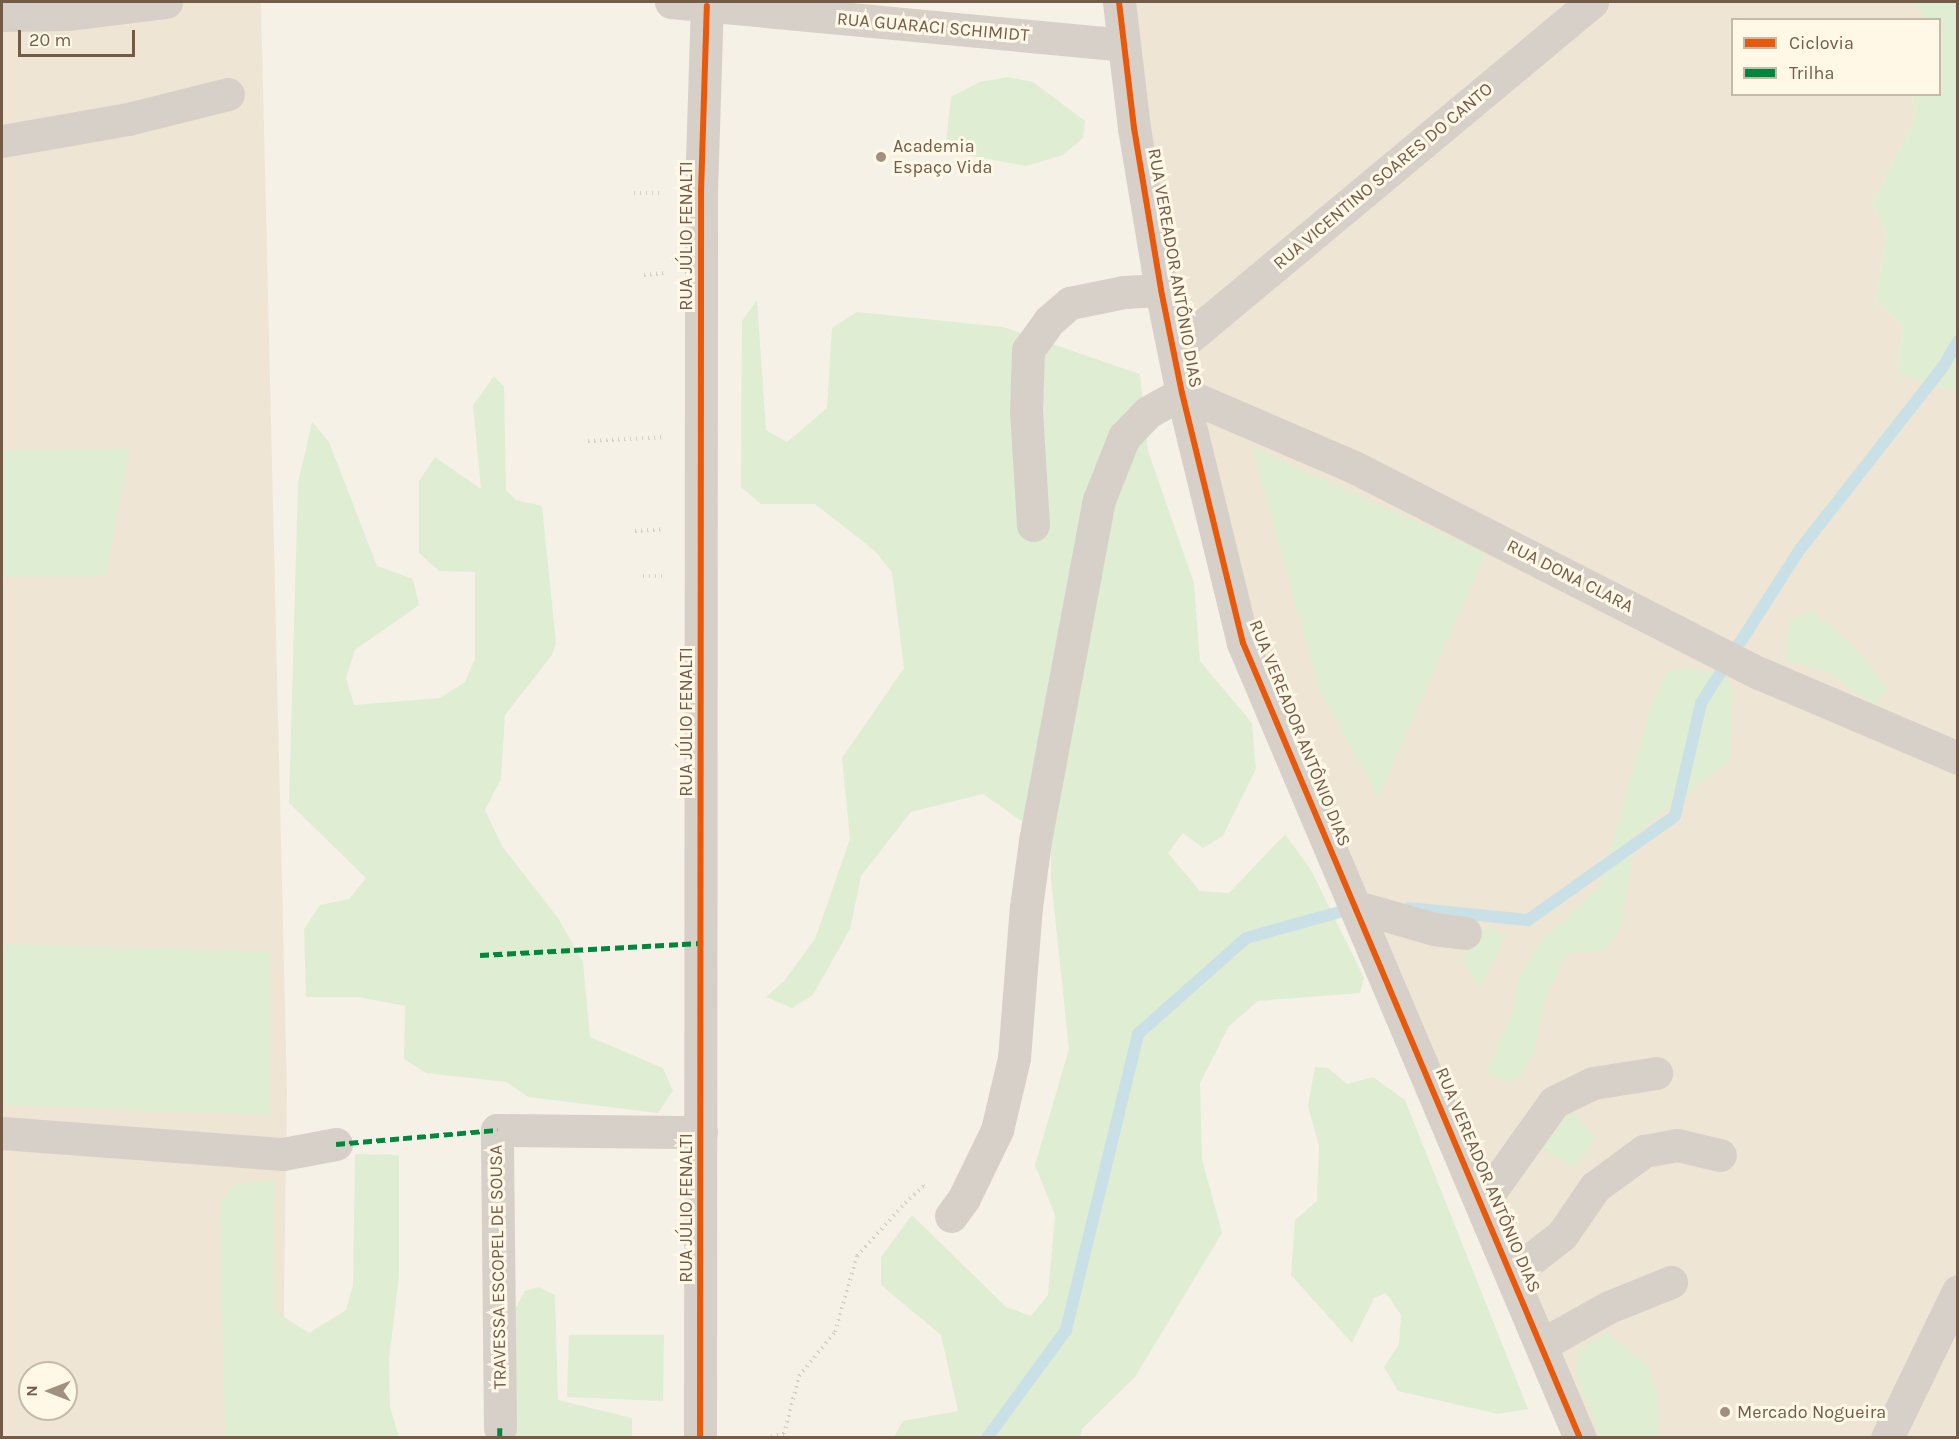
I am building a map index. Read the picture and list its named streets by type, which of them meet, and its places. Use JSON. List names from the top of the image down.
{
  "streets": {
    "street": [
      "RUA GUARACI SCHIMIDT",
      "RUA VICENTINO SOARES DO CANTO",
      "RUA JÚLIO FENALTI",
      "RUA VEREADOR ANTÔNIO DIAS",
      "RUA DONA CLARA",
      "TRAVESSA ESCOPEL DE SOUSA"
    ]
  },
  "crossings": [
    ["RUA GUARACI SCHIMIDT", "RUA JÚLIO FENALTI"],
    ["RUA GUARACI SCHIMIDT", "RUA VEREADOR ANTÔNIO DIAS"],
    ["RUA VICENTINO SOARES DO CANTO", "RUA VEREADOR ANTÔNIO DIAS"],
    ["RUA JÚLIO FENALTI", "TRAVESSA ESCOPEL DE SOUSA"],
    ["RUA VEREADOR ANTÔNIO DIAS", "RUA DONA CLARA"]
  ],
  "places": ["Academia Espaço Vida", "Mercado Nogueira"],
  "legend": ["Ciclovia", "Trilha"],
  "scale_bar": "20 m",
  "north": "left"
}
